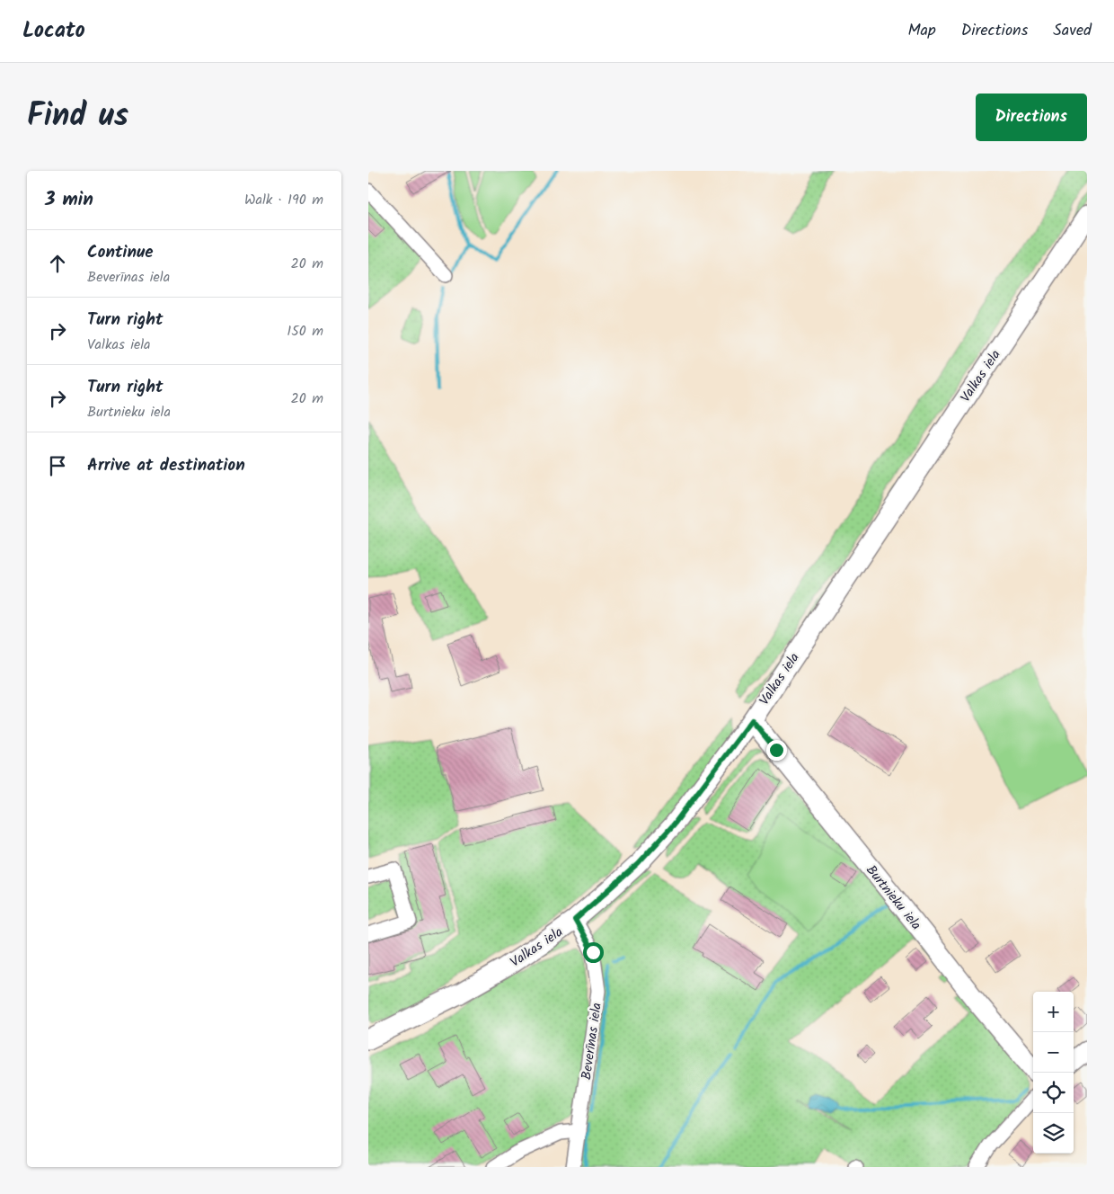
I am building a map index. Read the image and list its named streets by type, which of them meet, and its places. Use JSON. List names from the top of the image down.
{
  "streets": {
    "main road": ["Valkas iela", "Burtnieku iela"],
    "street": ["Beverīnas iela"]
  },
  "crossings": [
    ["Valkas iela", "Burtnieku iela"],
    ["Valkas iela", "Beverīnas iela"]
  ],
  "page": {
    "header": "Locato",
    "nav": ["Map", "Directions", "Saved"],
    "title": "Find us",
    "buttons": "Directions",
    "heading": ["3 min", "Walk · 190 m"],
    "list": [
      ["Continue", "Beverīnas iela", "20 m"],
      ["Turn right", "Valkas iela", "150 m"],
      ["Turn right", "Burtnieku iela", "20 m"],
      "Arrive at destination"
    ],
    "map_buttons": ["+", "−"]
  }
}
